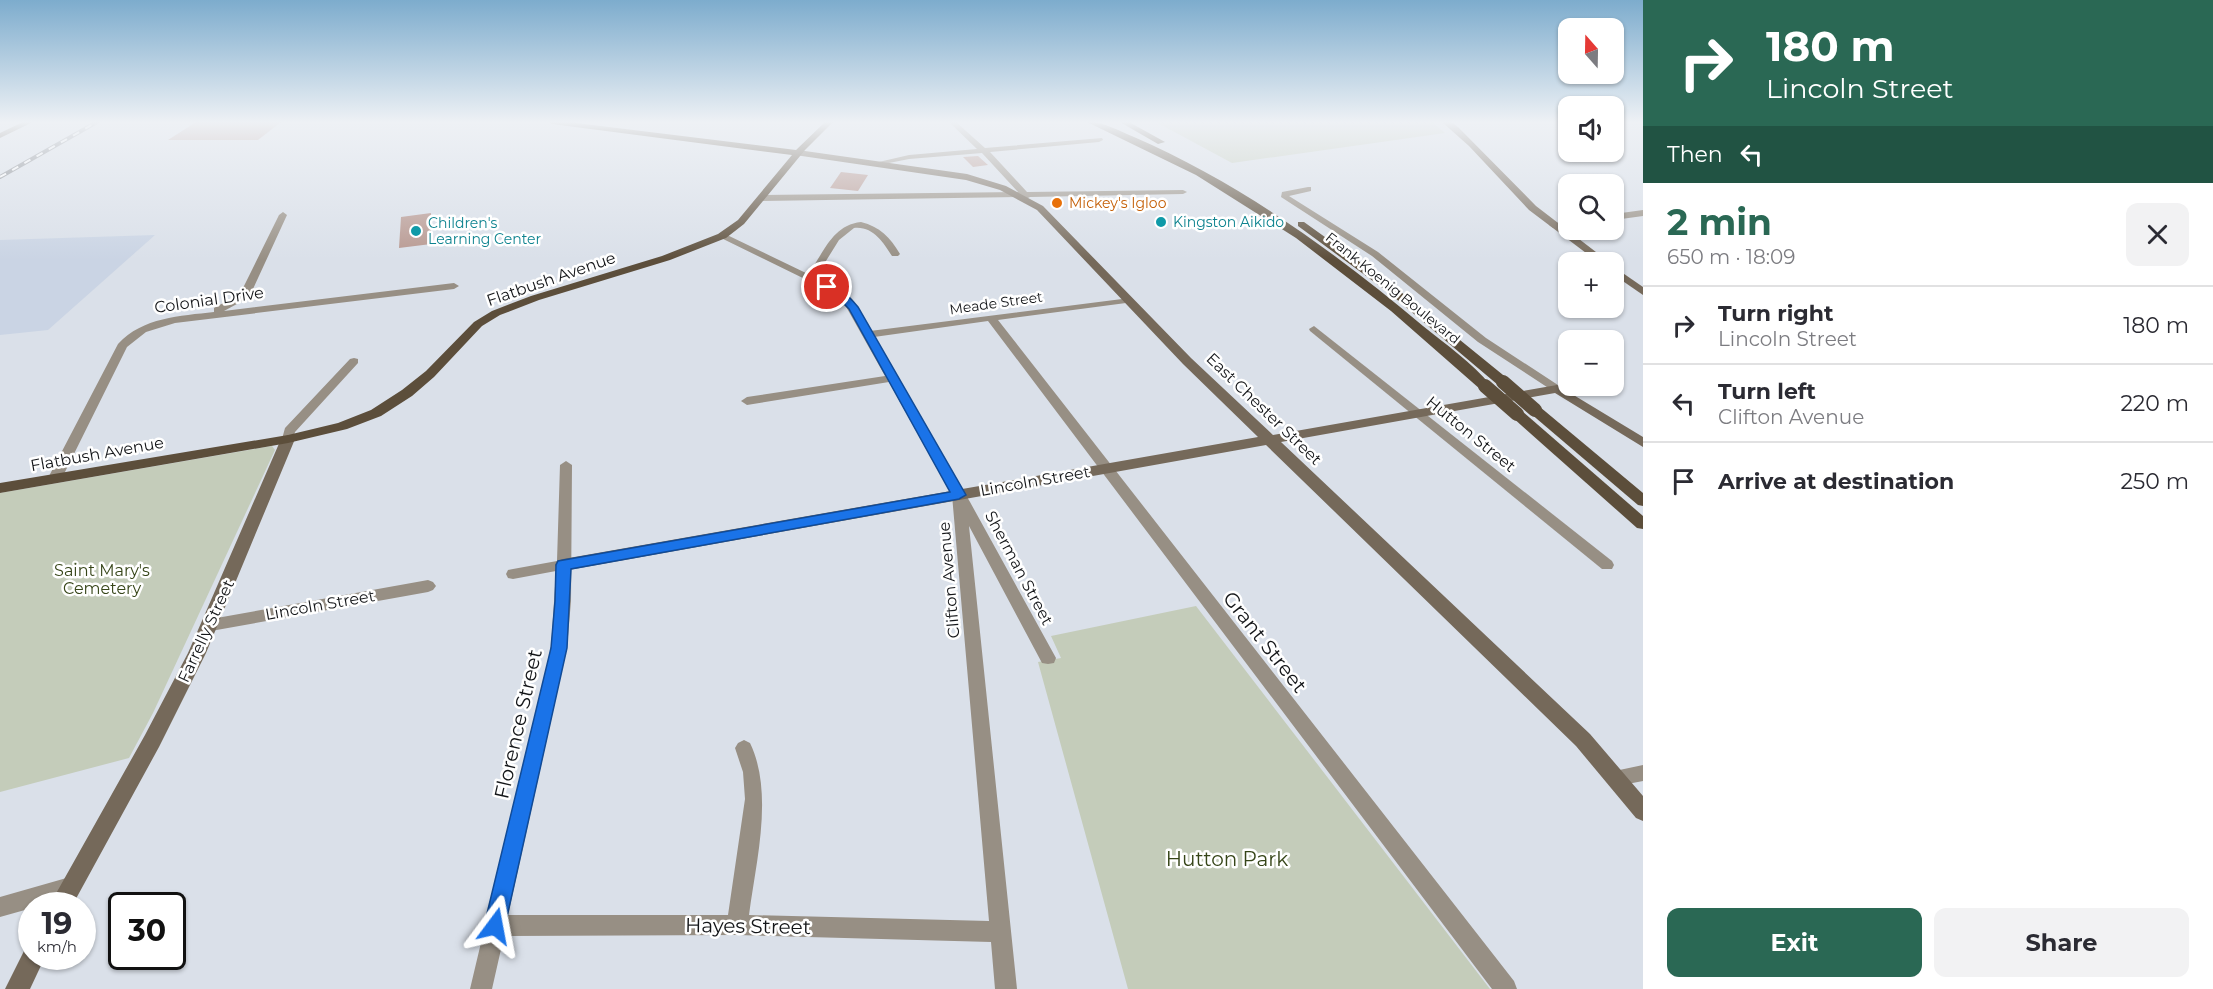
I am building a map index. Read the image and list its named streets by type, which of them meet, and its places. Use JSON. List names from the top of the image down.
{
  "streets": {
    "main road": ["Flatbush Avenue", "Frank Koenig Boulevard"],
    "street": [
      "Colonial Drive",
      "Meade Street",
      "East Chester Street",
      "Hutton Street",
      "Lincoln Street",
      "Sherman Street",
      "Clifton Avenue",
      "Farrelly Street",
      "Grant Street",
      "Florence Street",
      "Hayes Street"
    ]
  },
  "crossings": [
    ["Flatbush Avenue", "Colonial Drive"],
    ["Flatbush Avenue", "Clifton Avenue"],
    ["Flatbush Avenue", "Farrelly Street"],
    ["Meade Street", "East Chester Street"],
    ["Meade Street", "Clifton Avenue"],
    ["Meade Street", "Grant Street"],
    ["East Chester Street", "Lincoln Street"],
    ["Hutton Street", "Lincoln Street"],
    ["Lincoln Street", "Sherman Street"],
    ["Lincoln Street", "Clifton Avenue"],
    ["Lincoln Street", "Farrelly Street"],
    ["Lincoln Street", "Grant Street"],
    ["Lincoln Street", "Florence Street"],
    ["Sherman Street", "Clifton Avenue"],
    ["Clifton Avenue", "Hayes Street"],
    ["Florence Street", "Hayes Street"]
  ],
  "parks": ["Saint Mary's Cemetery", "Hutton Park"],
  "places": ["Mickey's Igloo", "Kingston Aikido", "Children's Learning Center"],
  "north": "top",
  "page": {
    "turn": ["180 m", "Lincoln Street"],
    "map_buttons": ["+", "−"],
    "then": "Then",
    "heading": ["2 min", "650 m · 18:09"],
    "list": [
      {
        "name": "Turn right",
        "note": "Lincoln Street",
        "value": "180 m"
      },
      {
        "name": "Turn left",
        "note": "Clifton Avenue",
        "value": "220 m"
      },
      {
        "name": "Arrive at destination",
        "value": "250 m"
      }
    ],
    "speed": "19 km/h",
    "limit": "30",
    "buttons": ["Exit", "Share"]
  }
}
